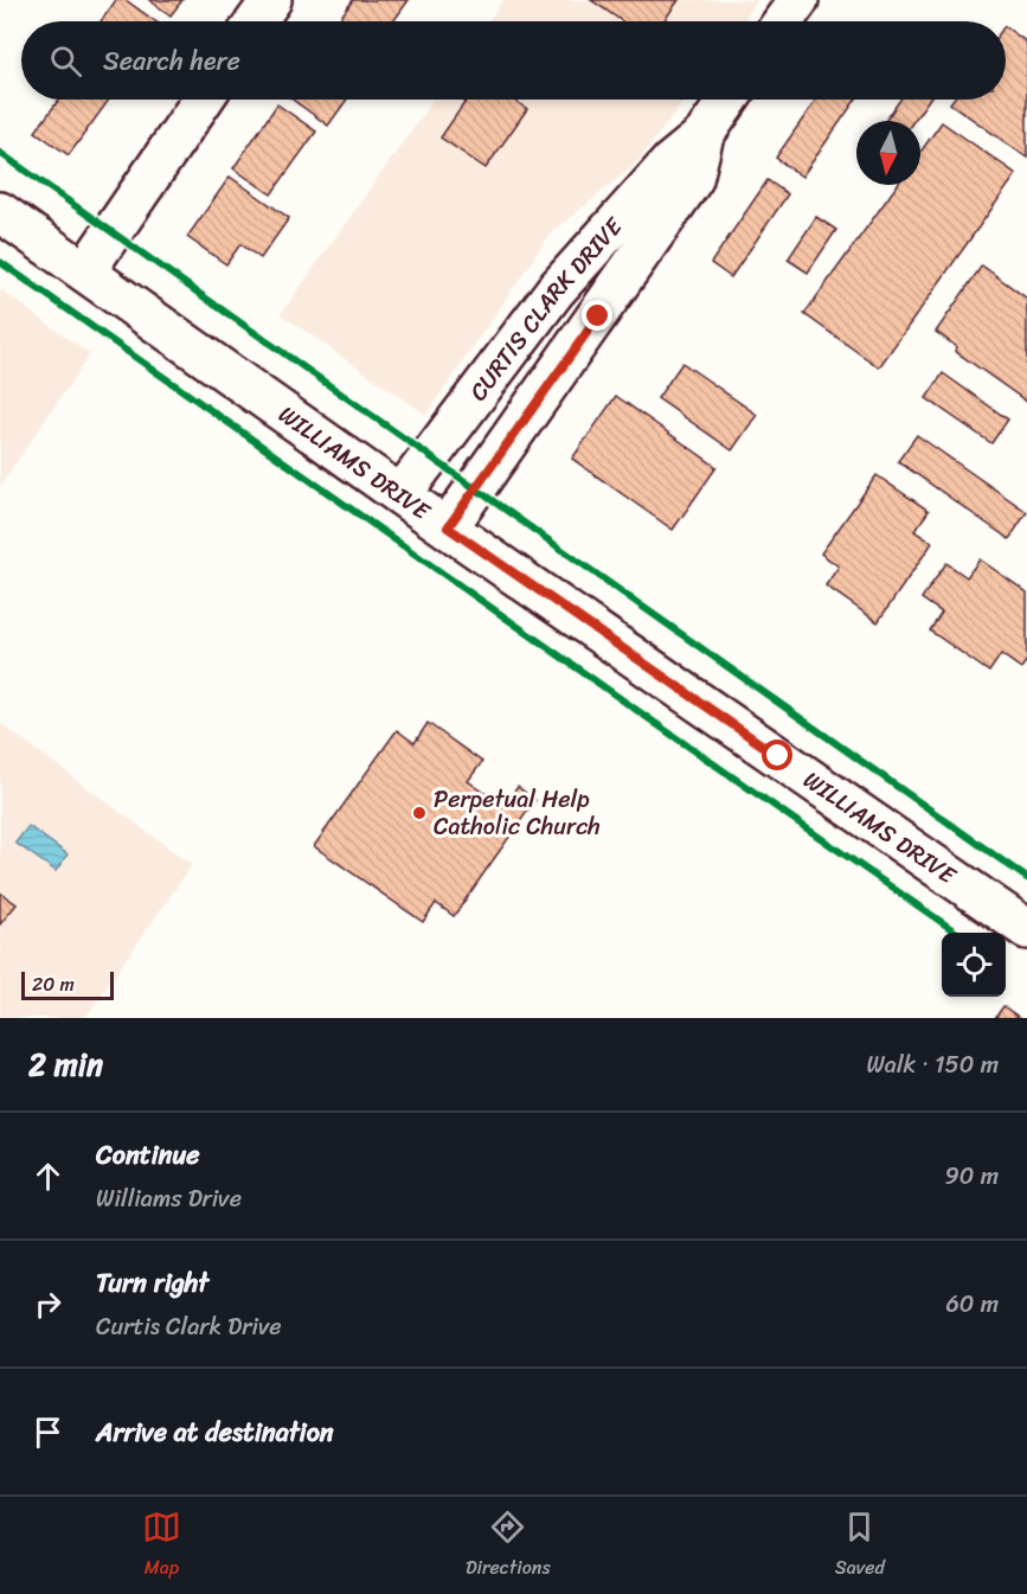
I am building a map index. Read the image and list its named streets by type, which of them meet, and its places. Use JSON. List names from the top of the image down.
{
  "streets": {
    "street": ["CURTIS CLARK DRIVE", "WILLIAMS DRIVE"]
  },
  "crossings": [
    ["CURTIS CLARK DRIVE", "WILLIAMS DRIVE"]
  ],
  "places": ["Perpetual Help Catholic Church"],
  "scale_bar": "20 m",
  "north": "bottom",
  "page": {
    "search": "Search here",
    "scale": "20 m",
    "heading": ["2 min", "Walk · 150 m"],
    "list": [
      ["Continue", "Williams Drive", "90 m"],
      ["Turn right", "Curtis Clark Drive", "60 m"],
      "Arrive at destination"
    ],
    "nav": ["Map", "Directions", "Saved"]
  }
}
